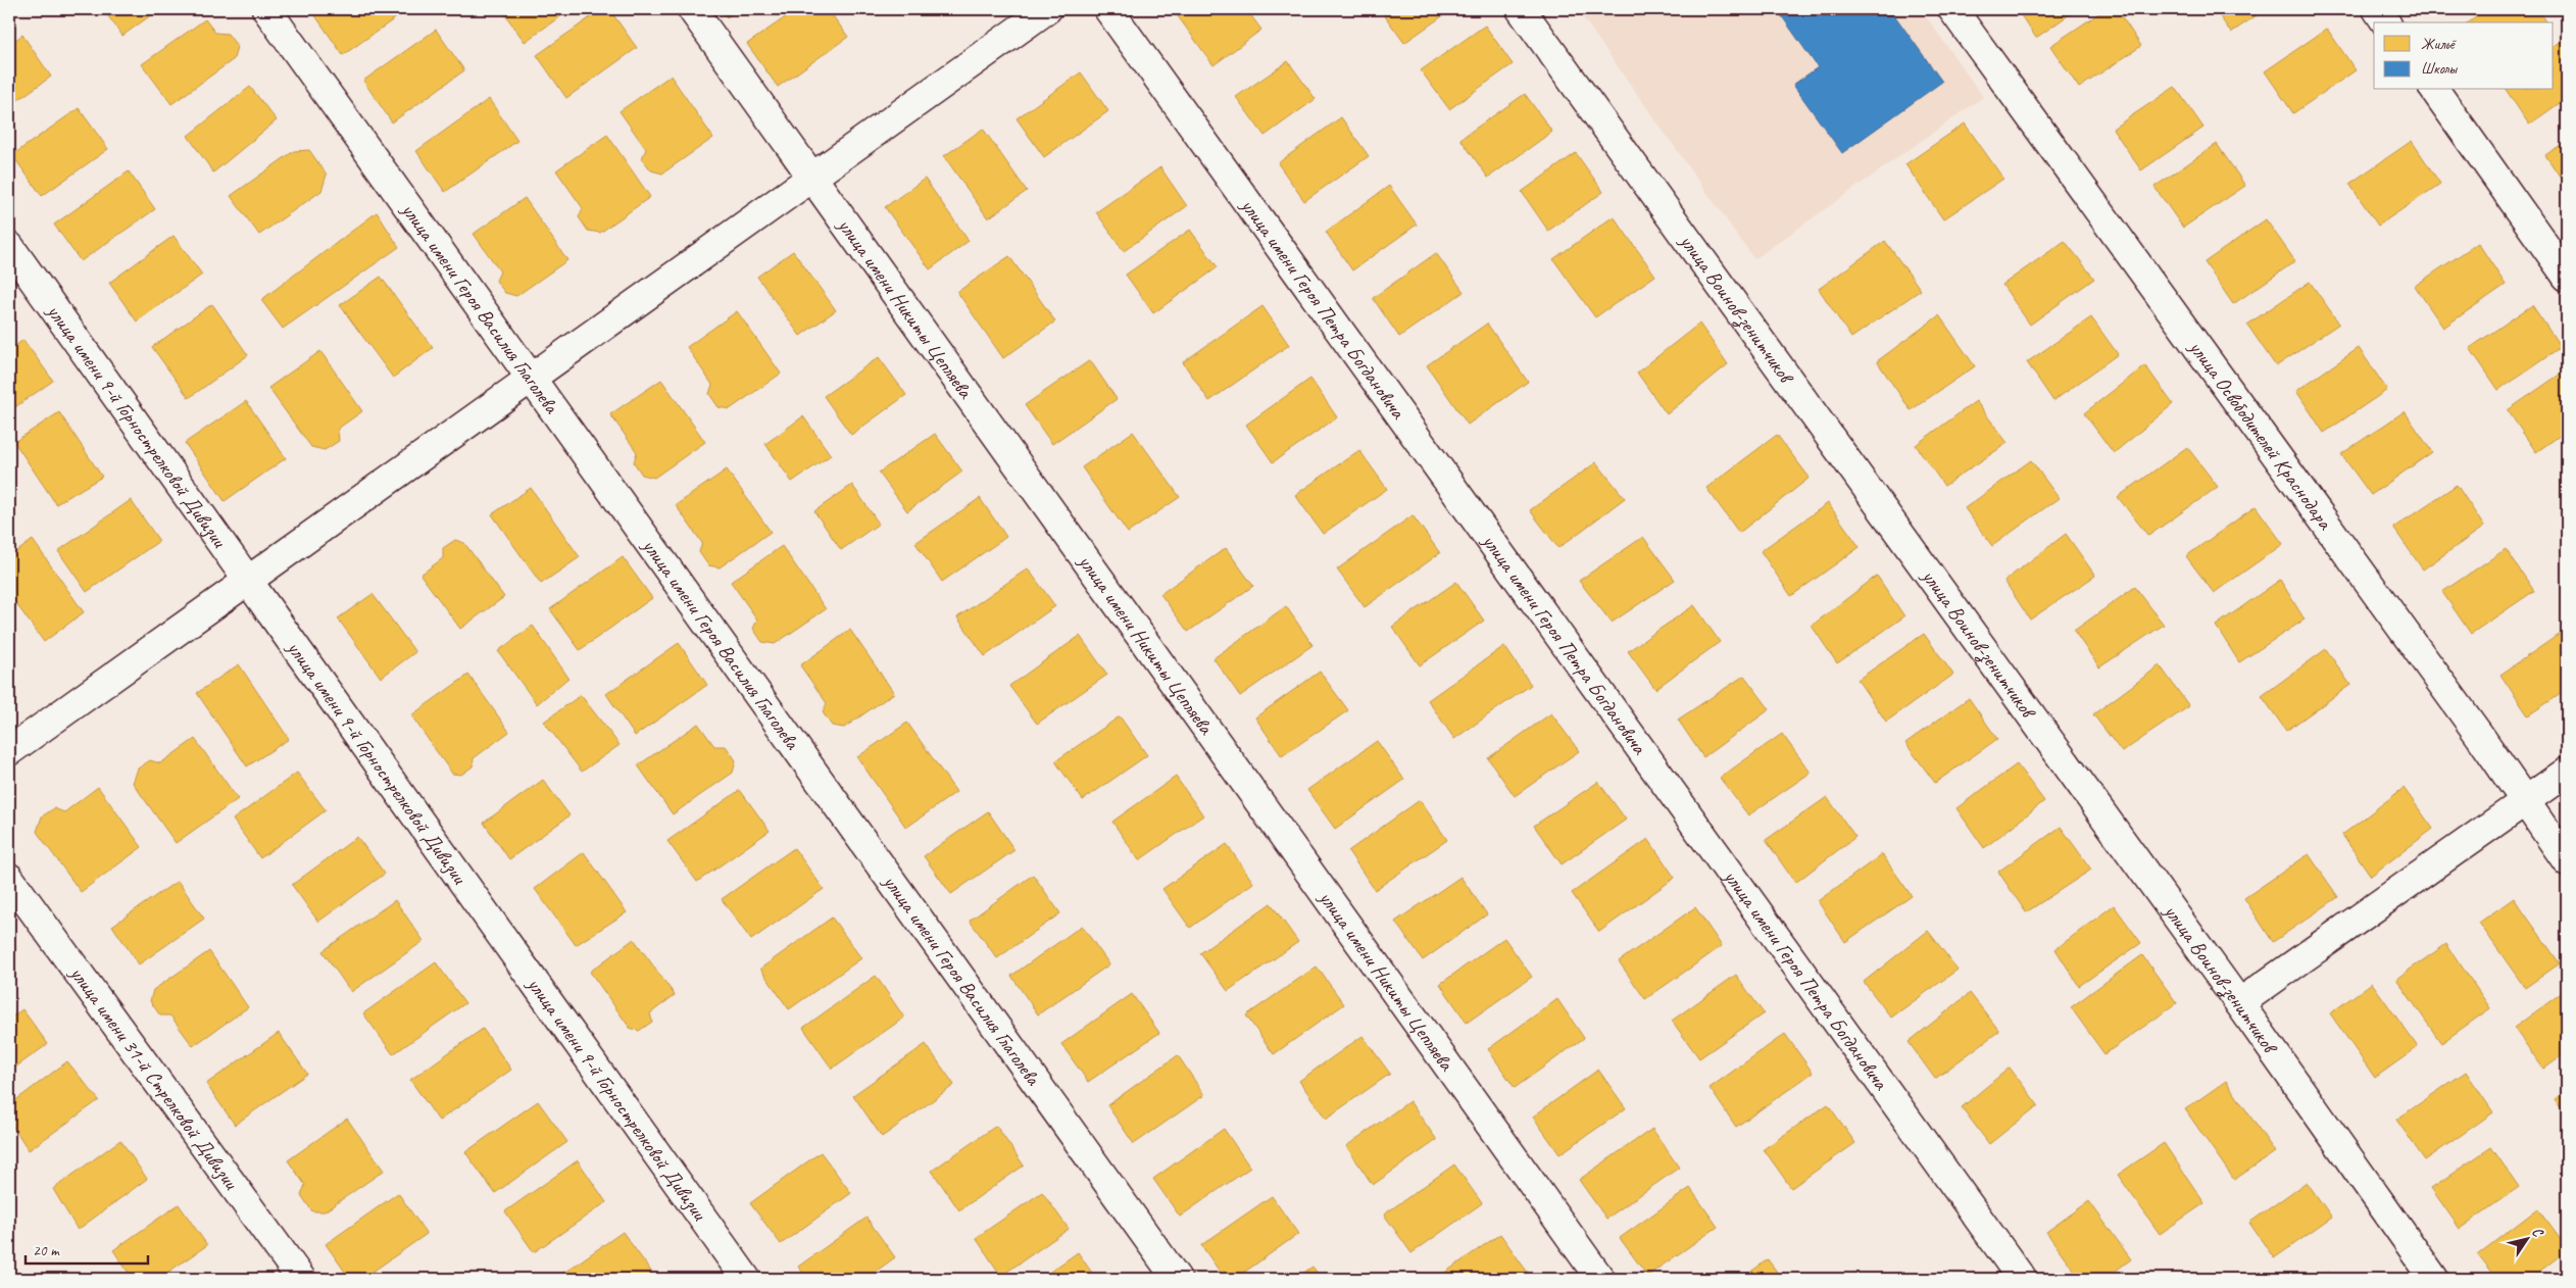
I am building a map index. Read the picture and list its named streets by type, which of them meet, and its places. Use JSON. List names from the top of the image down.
{
  "streets": {
    "street": [
      "улица Воинов-зенитчиков",
      "улица имени Героя Василия Глаголева",
      "улица имени Никиты Цепляева",
      "улица имени Героя Петра Богдановича",
      "улица имени 9-й Горнострелковой Дивизии",
      "улица Освободителей Краснодара",
      "улица имени 31-й Стрелковой Дивизии"
    ]
  },
  "legend": ["Жильё", "Школы"],
  "scale_bar": "20 m",
  "north": "top right"
}
